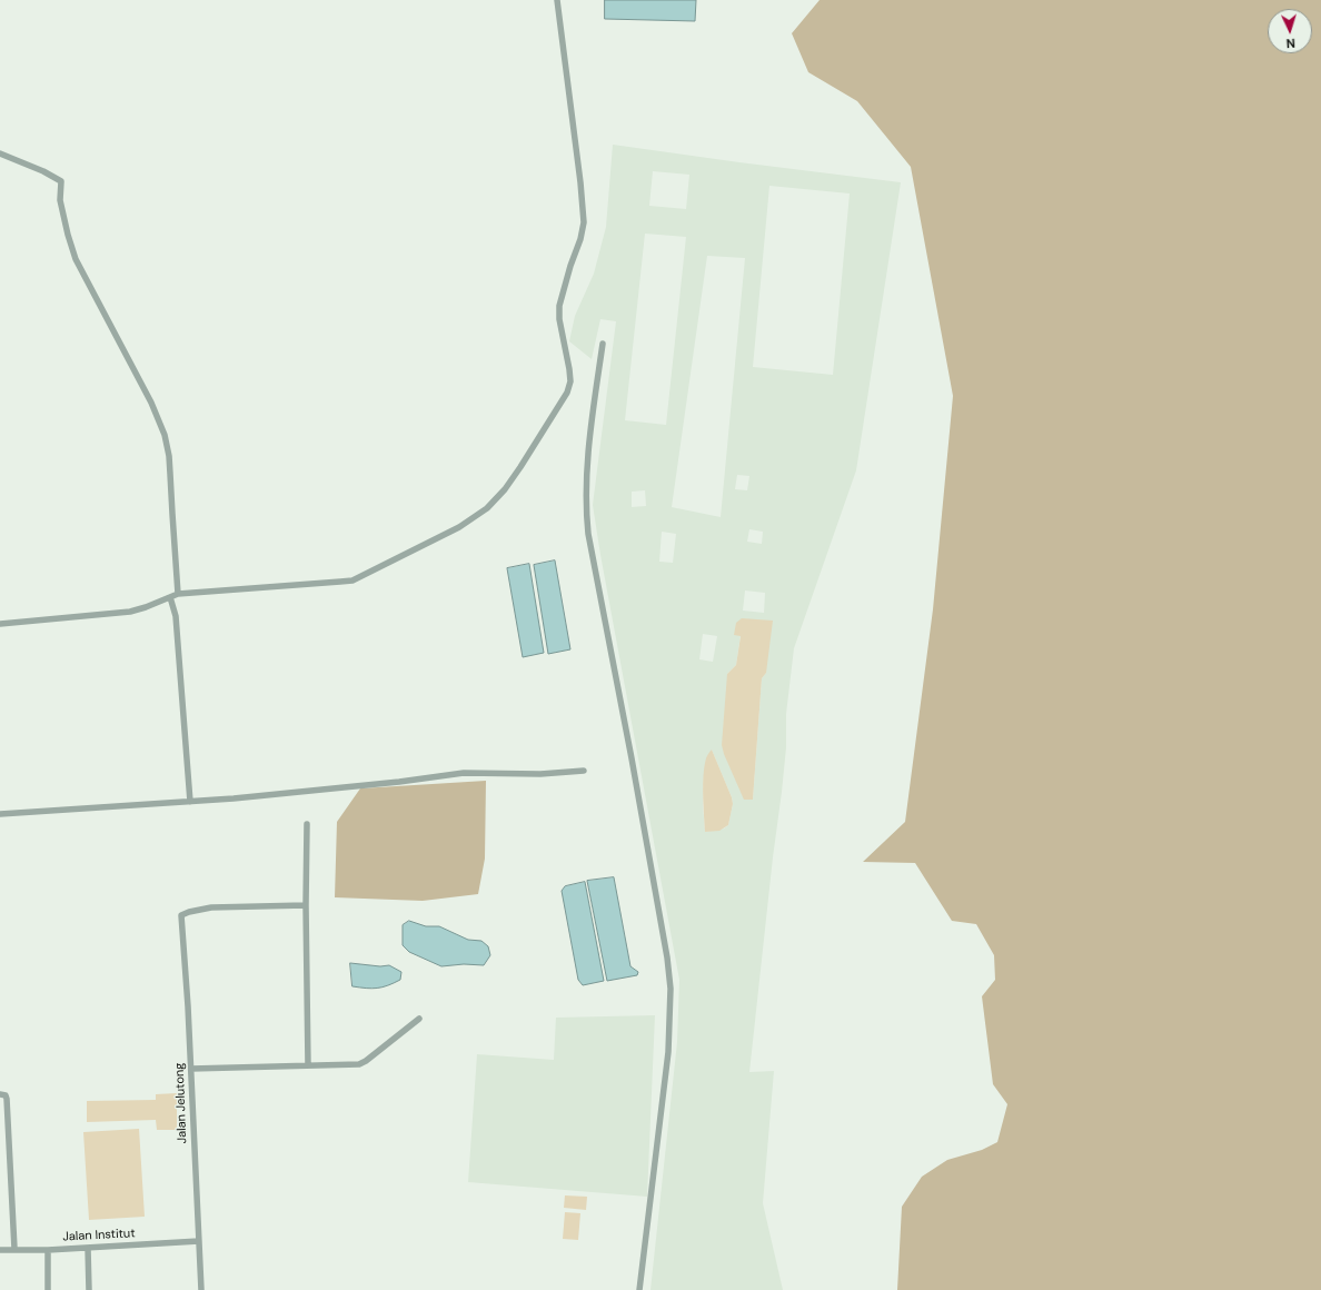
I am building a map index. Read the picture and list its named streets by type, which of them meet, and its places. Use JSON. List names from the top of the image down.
{
  "streets": {
    "street": ["Jalan Jelutong", "Jalan Institut"]
  },
  "crossings": [
    ["Jalan Jelutong", "Jalan Institut"]
  ],
  "north": "bottom"
}
